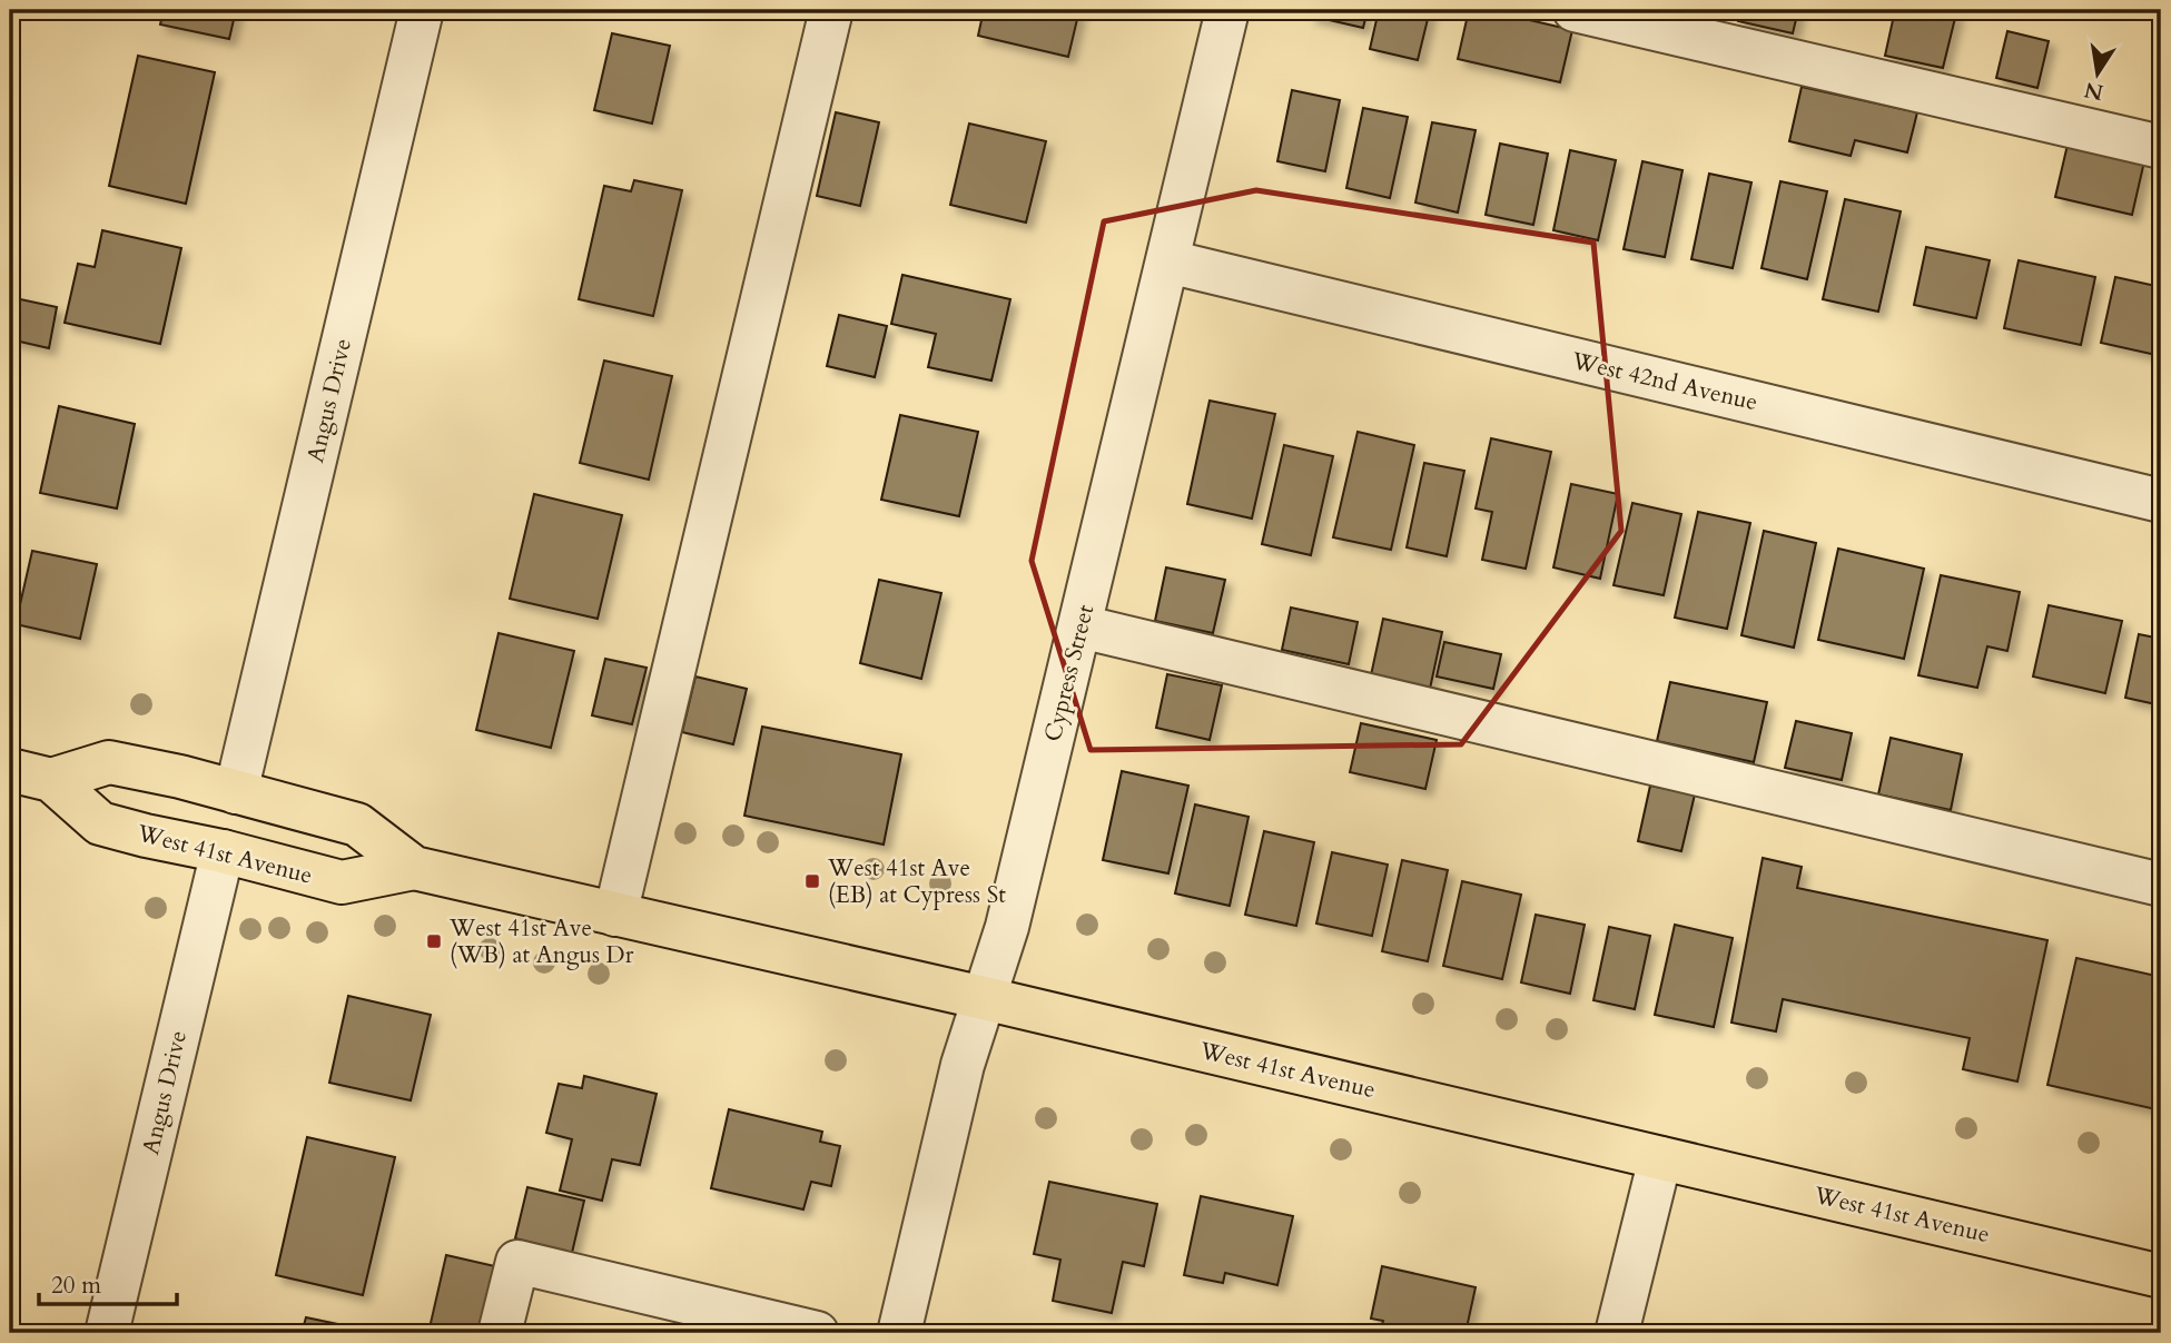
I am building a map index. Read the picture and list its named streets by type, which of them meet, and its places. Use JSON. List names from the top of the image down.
{
  "streets": {
    "main road": ["West 41st Avenue"],
    "street": ["West 42nd Avenue", "Angus Drive", "Cypress Street"]
  },
  "crossings": [
    ["West 42nd Avenue", "Cypress Street"],
    ["Angus Drive", "West 41st Avenue"],
    ["Cypress Street", "West 41st Avenue"]
  ],
  "places": {
    "transit": ["West 41st Ave (EB) at Cypress St", "West 41st Ave (WB) at Angus Dr"]
  },
  "scale_bar": "20 m",
  "north": "bottom"
}
